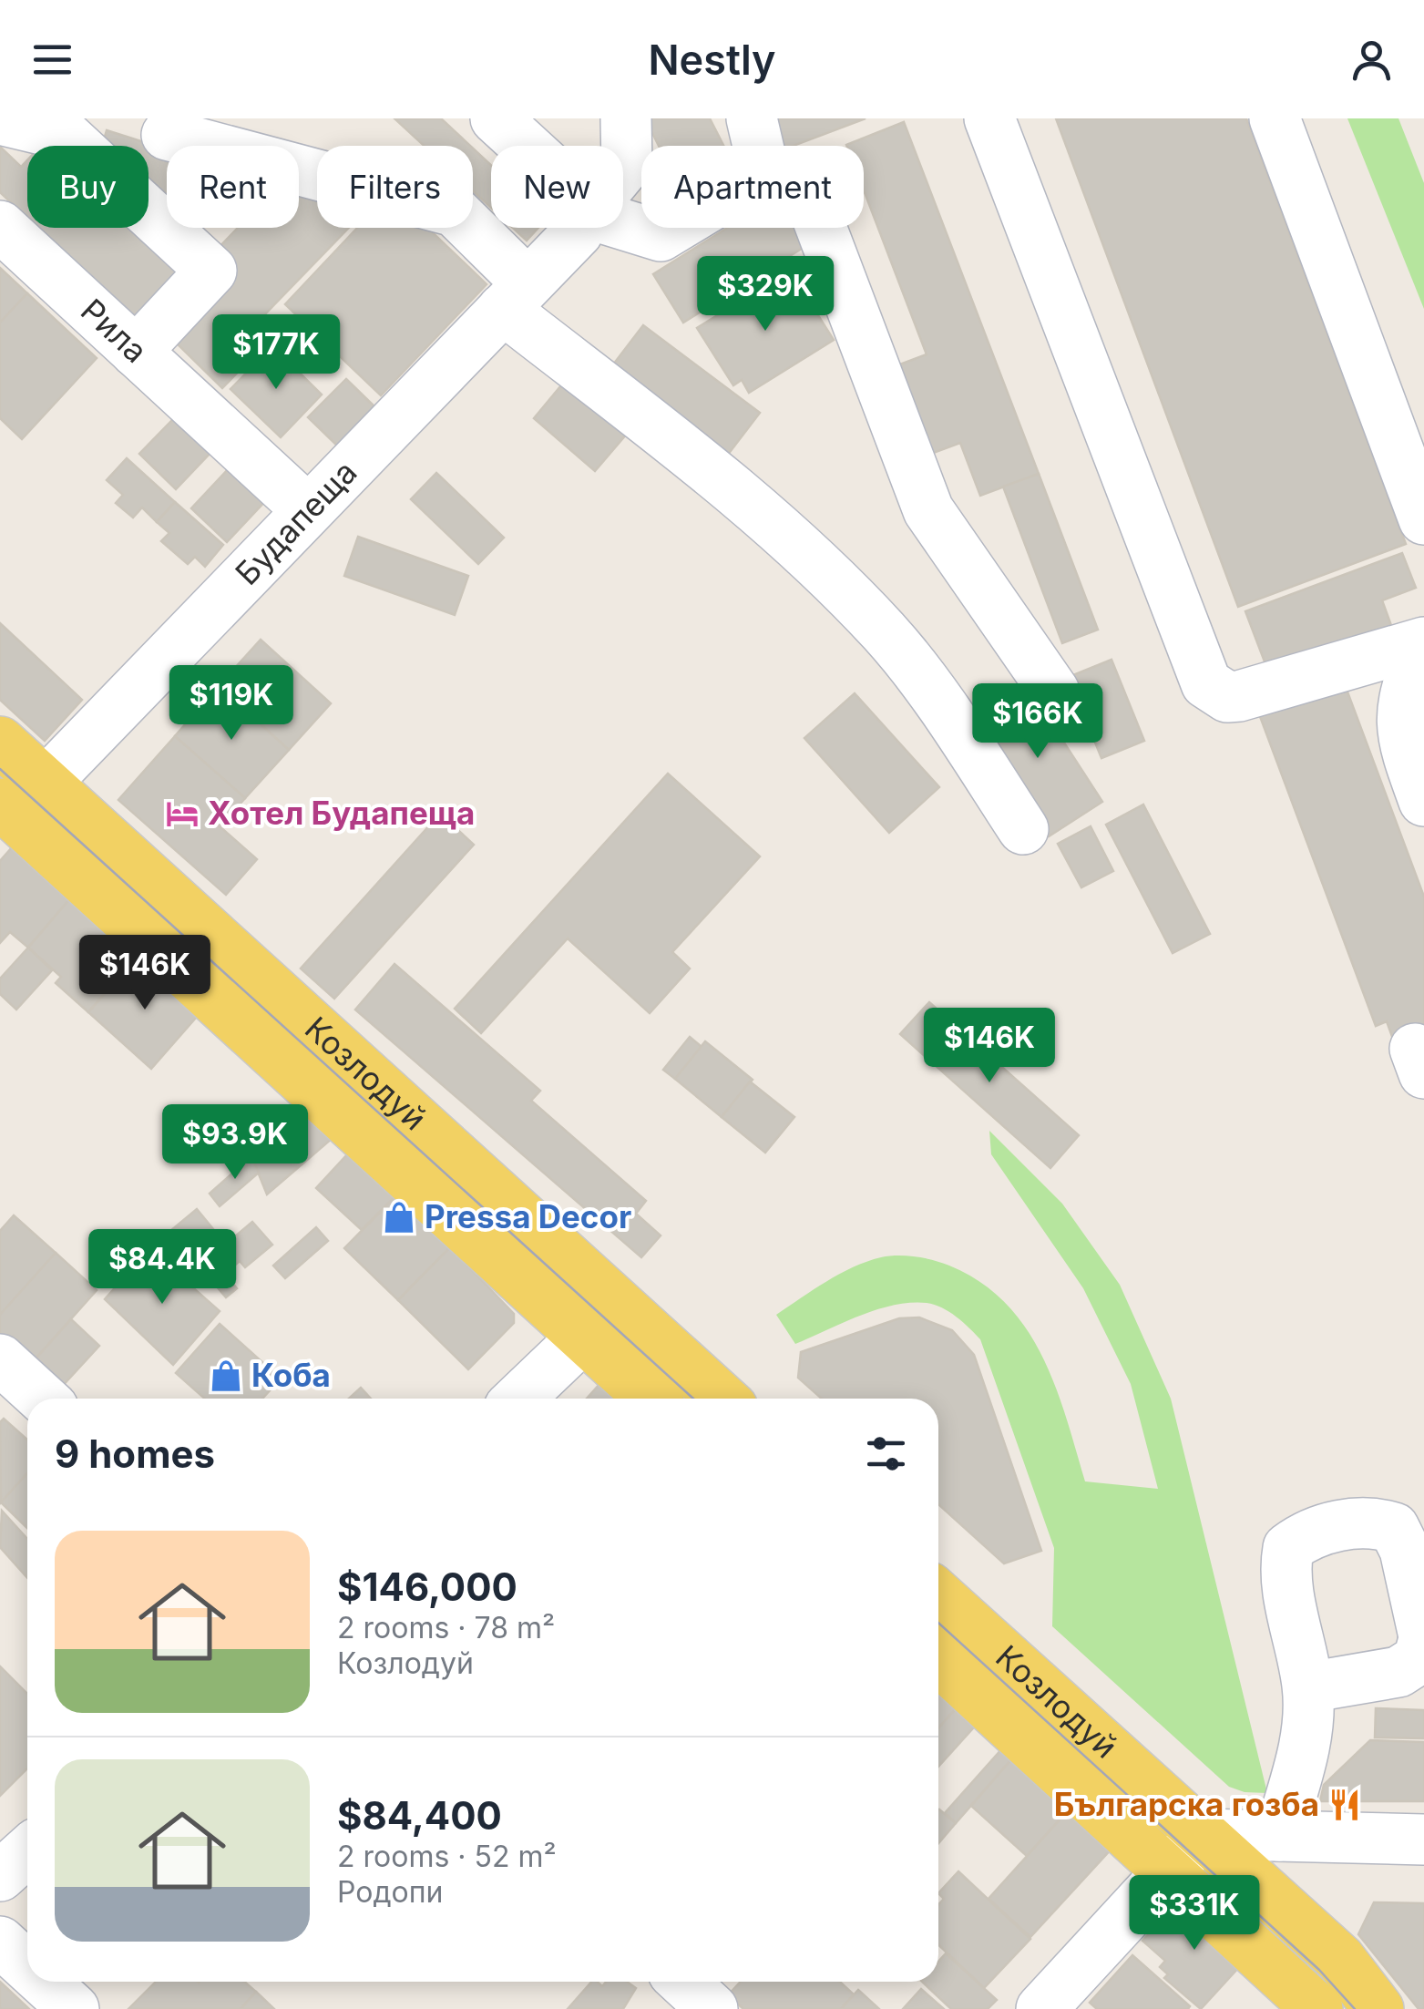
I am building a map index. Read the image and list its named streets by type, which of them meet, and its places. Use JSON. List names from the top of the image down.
{
  "streets": {
    "main road": ["Козлодуй"],
    "street": ["Рила", "Будапеща"]
  },
  "crossings": [
    ["Рила", "Будапеща"],
    ["Будапеща", "Козлодуй"]
  ],
  "places": {
    "hotel": ["Хотел Будапеща"],
    "shop": ["Pressa Decor", "Коба"],
    "restaurant": ["Българска гозба"]
  },
  "page": {
    "header": "Nestly",
    "chip": [
      "Buy",
      "Rent",
      "Filters",
      "New",
      "Apartment"
    ],
    "price": [
      "$329K",
      "$177K",
      "$119K",
      "$166K",
      "$146K",
      "$146K",
      "$93.9K",
      "$84.4K",
      "$331K"
    ],
    "heading": "9 homes",
    "list": [
      {
        "name": "$146,000",
        "note": "2 rooms · 78 m² · Козлодуй"
      },
      {
        "name": "$84,400",
        "note": "2 rooms · 52 m² · Родопи"
      }
    ]
  }
}
